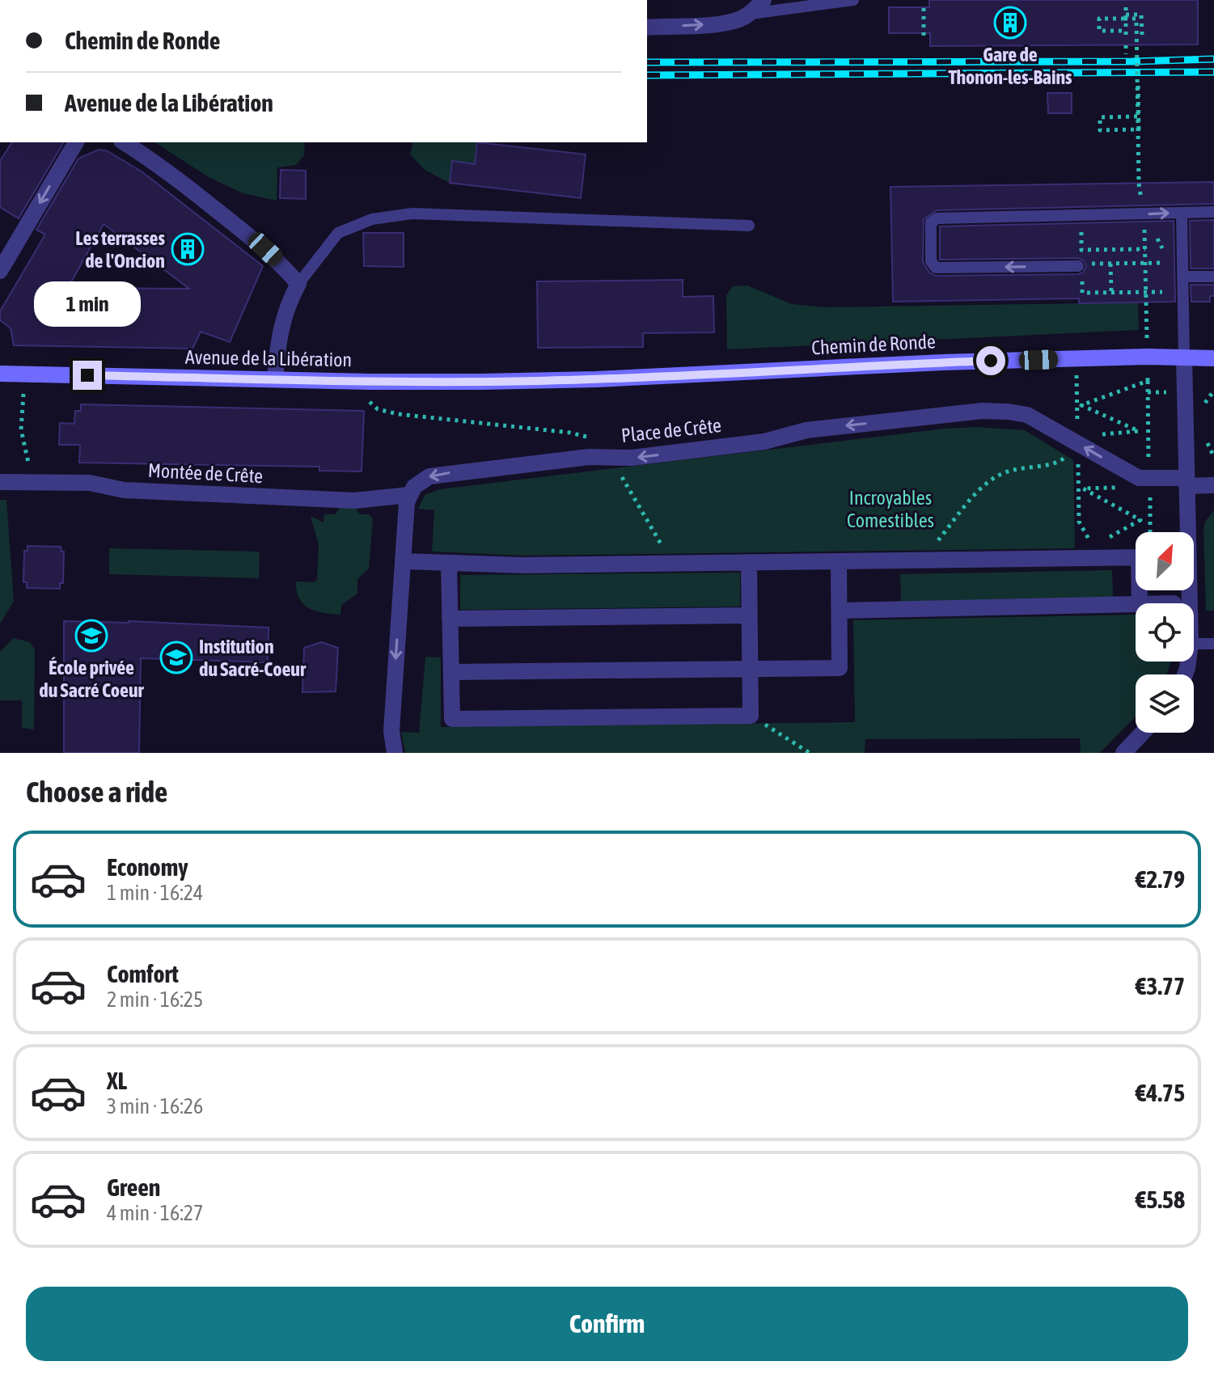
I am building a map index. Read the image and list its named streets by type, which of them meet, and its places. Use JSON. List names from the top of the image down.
{
  "streets": {
    "main road": ["Chemin de Ronde", "Avenue de la Libération"],
    "street": ["Place de Crête", "Montée de Crête"]
  },
  "crossings": [
    ["Chemin de Ronde", "Avenue de la Libération"],
    ["Place de Crête", "Montée de Crête"]
  ],
  "parks": ["Incroyables Comestibles"],
  "places": {
    "building": ["Gare de Thonon-les-Bains", "Les terrasses de l'Oncion"],
    "school or university": ["École privée du Sacré Coeur", "Institution du Sacré-Coeur"]
  },
  "north": "top right",
  "page": {
    "banner": ["Chemin de Ronde", "Avenue de la Libération"],
    "bubble": "1 min",
    "heading": "Choose a ride",
    "list": [
      {
        "name": "Economy",
        "note": "1 min · 16:24",
        "value": "€2.79"
      },
      {
        "name": "Comfort",
        "note": "2 min · 16:25",
        "value": "€3.77"
      },
      {
        "name": "XL",
        "note": "3 min · 16:26",
        "value": "€4.75"
      },
      {
        "name": "Green",
        "note": "4 min · 16:27",
        "value": "€5.58"
      }
    ],
    "buttons": "Confirm"
  }
}
